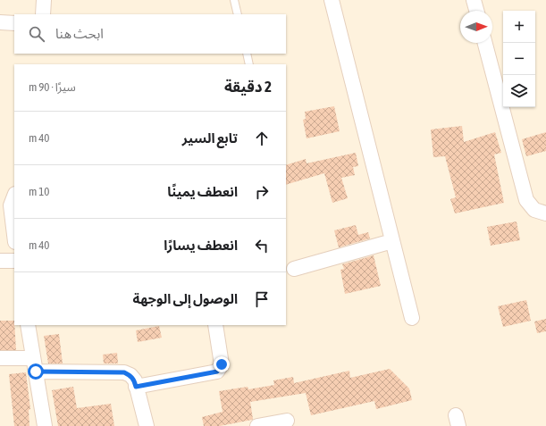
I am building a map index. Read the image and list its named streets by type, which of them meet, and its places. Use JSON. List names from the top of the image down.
{
  "north": "right",
  "page": {
    "map_buttons": ["+", "−"],
    "search": "ابحث هنا",
    "heading": ["2 دقيقة", "سيرًا · 90 m"],
    "list": [
      ["تابع السير", "40 m"],
      ["انعطف يمينًا", "10 m"],
      ["انعطف يسارًا", "40 m"],
      "الوصول إلى الوجهة"
    ]
  }
}
